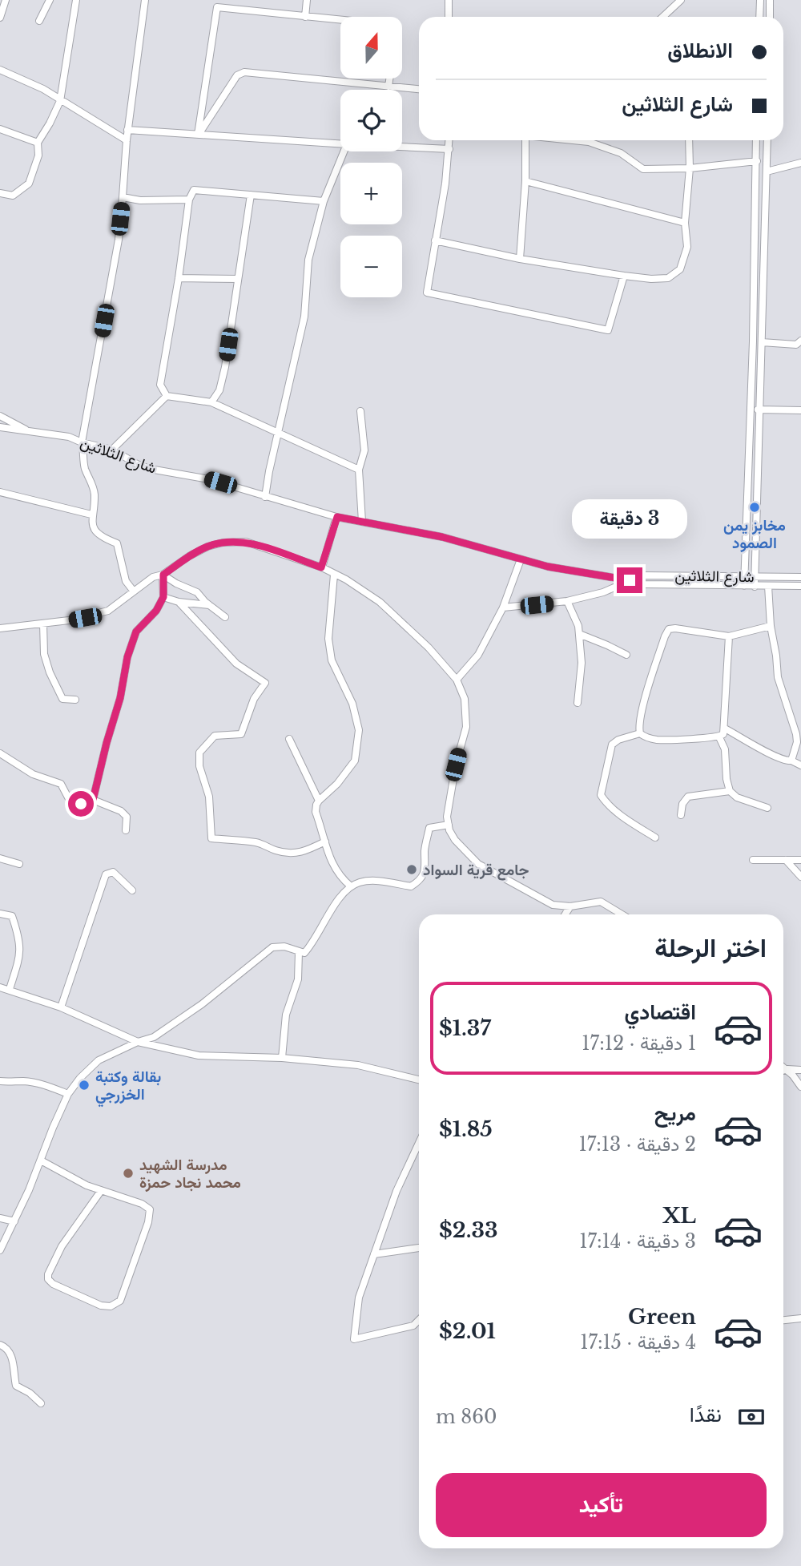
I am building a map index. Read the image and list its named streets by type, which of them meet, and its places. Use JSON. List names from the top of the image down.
{
  "streets": {
    "street": ["شارع الثلاثين"]
  },
  "places": [
    "مخابز يمن الصمود",
    "جامع قرية السواد",
    "بقالة وكتبة الخزرجي",
    "مدرسة الشهيد محمد نجاد حمزة"
  ],
  "north": "top",
  "page": {
    "map_buttons": ["+", "−"],
    "banner": ["الانطلاق", "شارع الثلاثين"],
    "bubble": "3 دقيقة",
    "heading": "اختر الرحلة",
    "list": [
      {
        "name": "اقتصادي",
        "note": "1 دقيقة · 17:12",
        "value": "$1.37"
      },
      {
        "name": "مريح",
        "note": "2 دقيقة · 17:13",
        "value": "$1.85"
      },
      {
        "name": "XL",
        "note": "3 دقيقة · 17:14",
        "value": "$2.33"
      },
      {
        "name": "Green",
        "note": "4 دقيقة · 17:15",
        "value": "$2.01"
      }
    ],
    "pay": ["نقدًا", "860 m"],
    "buttons": "تأكيد"
  }
}
